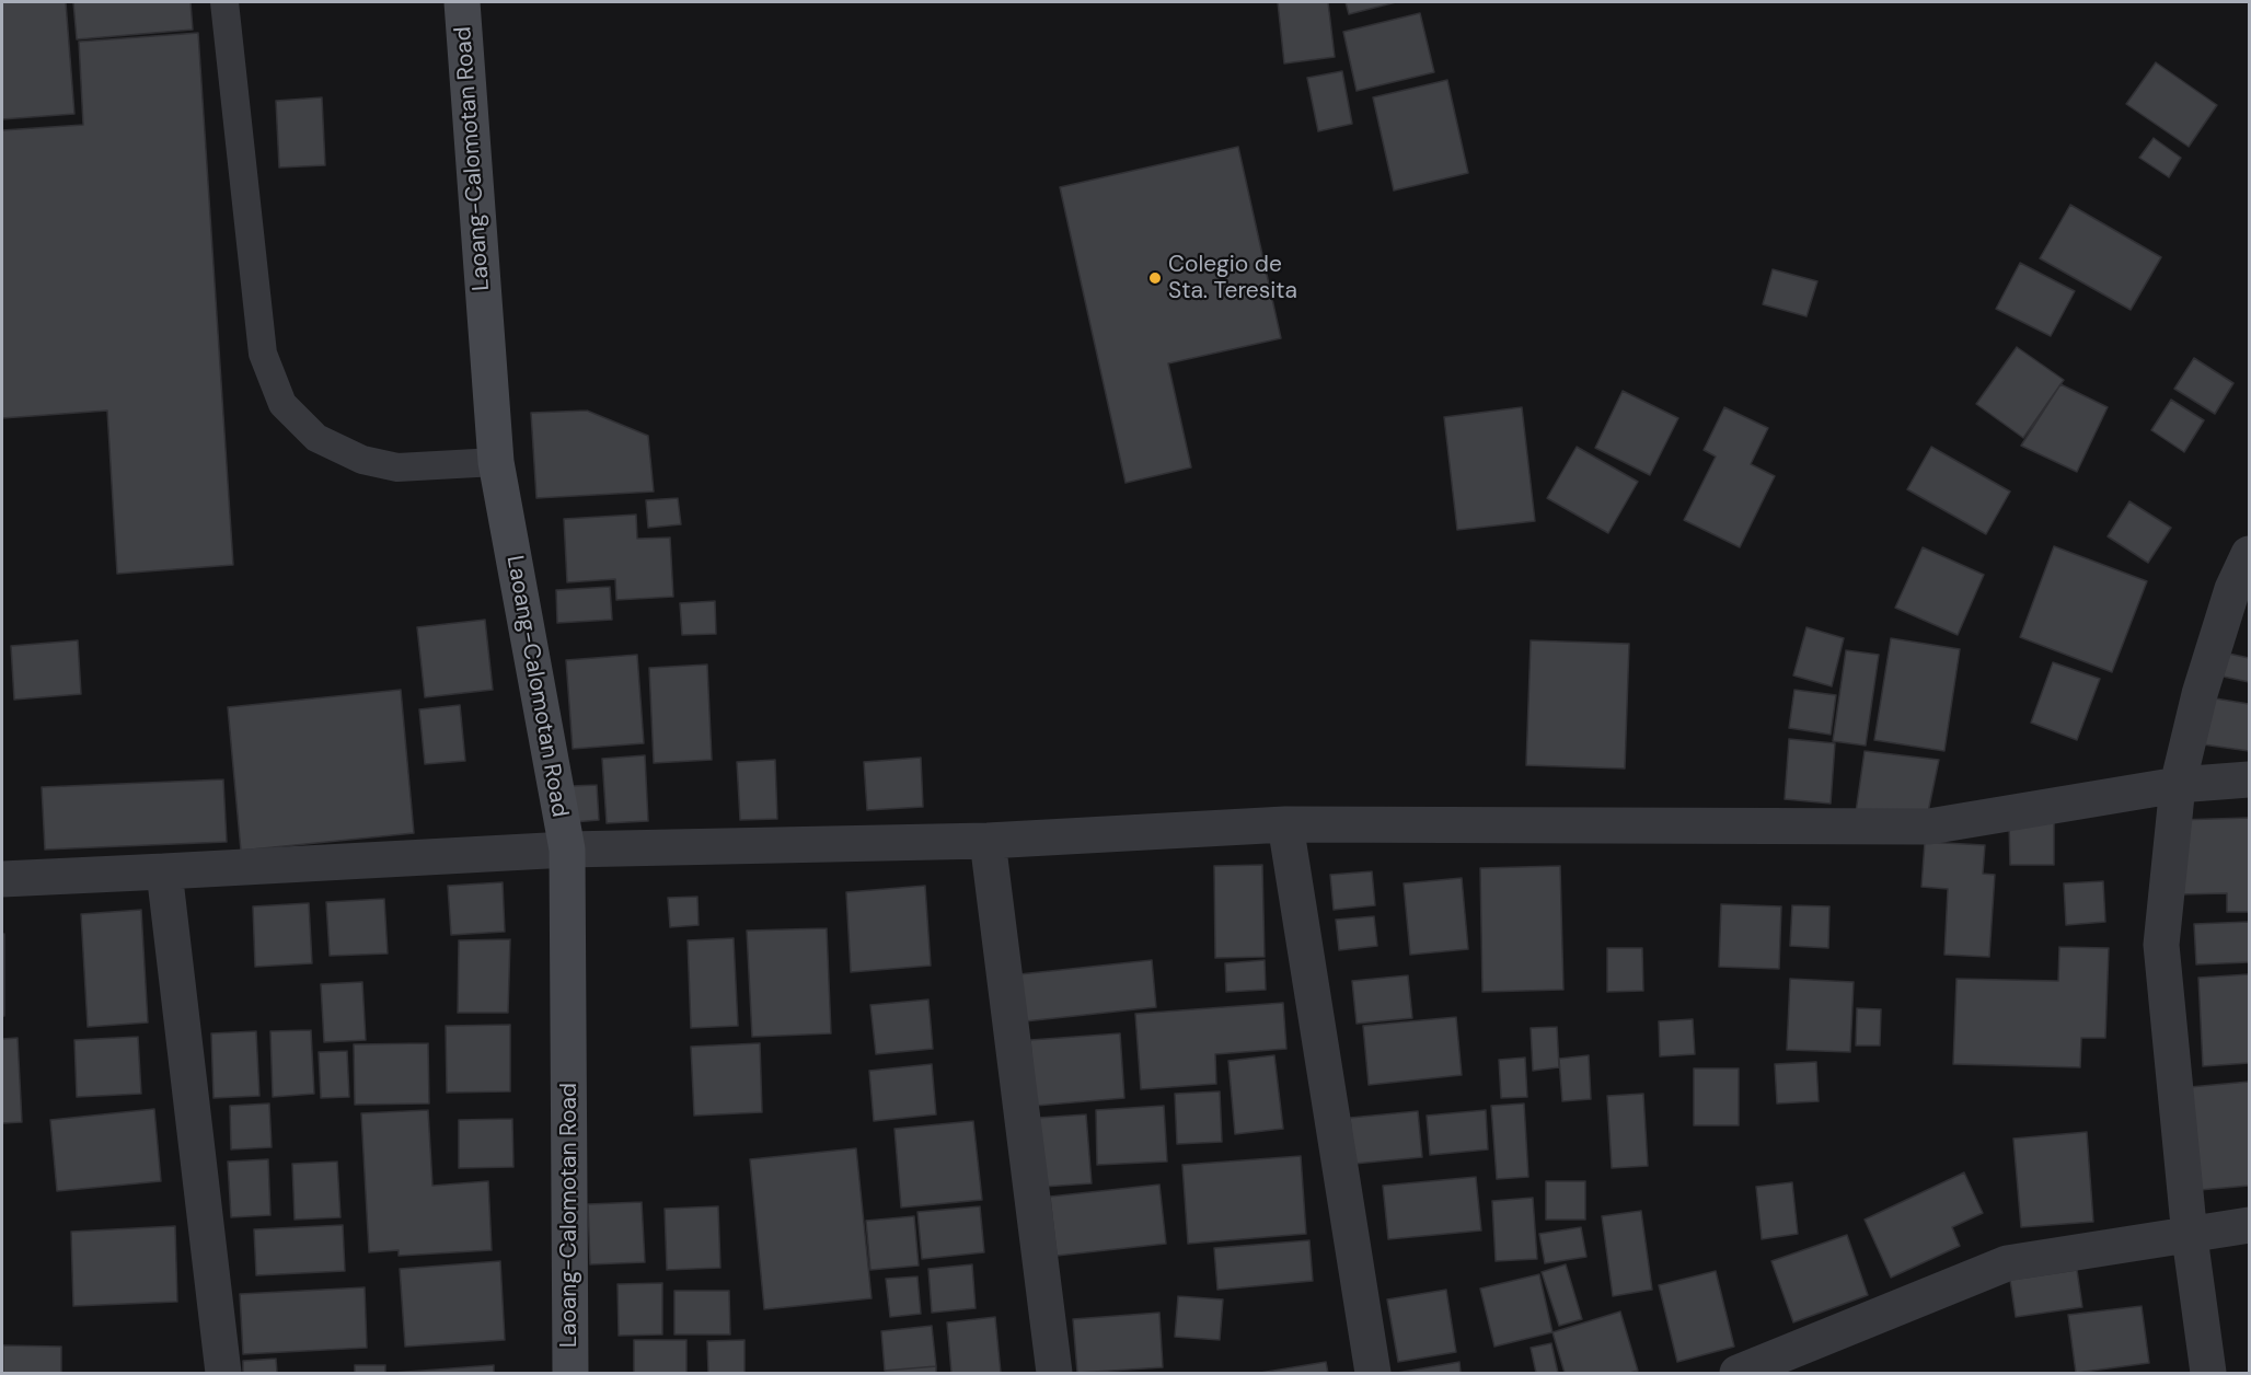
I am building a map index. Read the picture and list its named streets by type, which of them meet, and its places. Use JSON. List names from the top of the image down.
{
  "streets": {
    "main road": ["Laoang-Calomotan Road"]
  },
  "places": ["Colegio de Sta. Teresita"]
}
